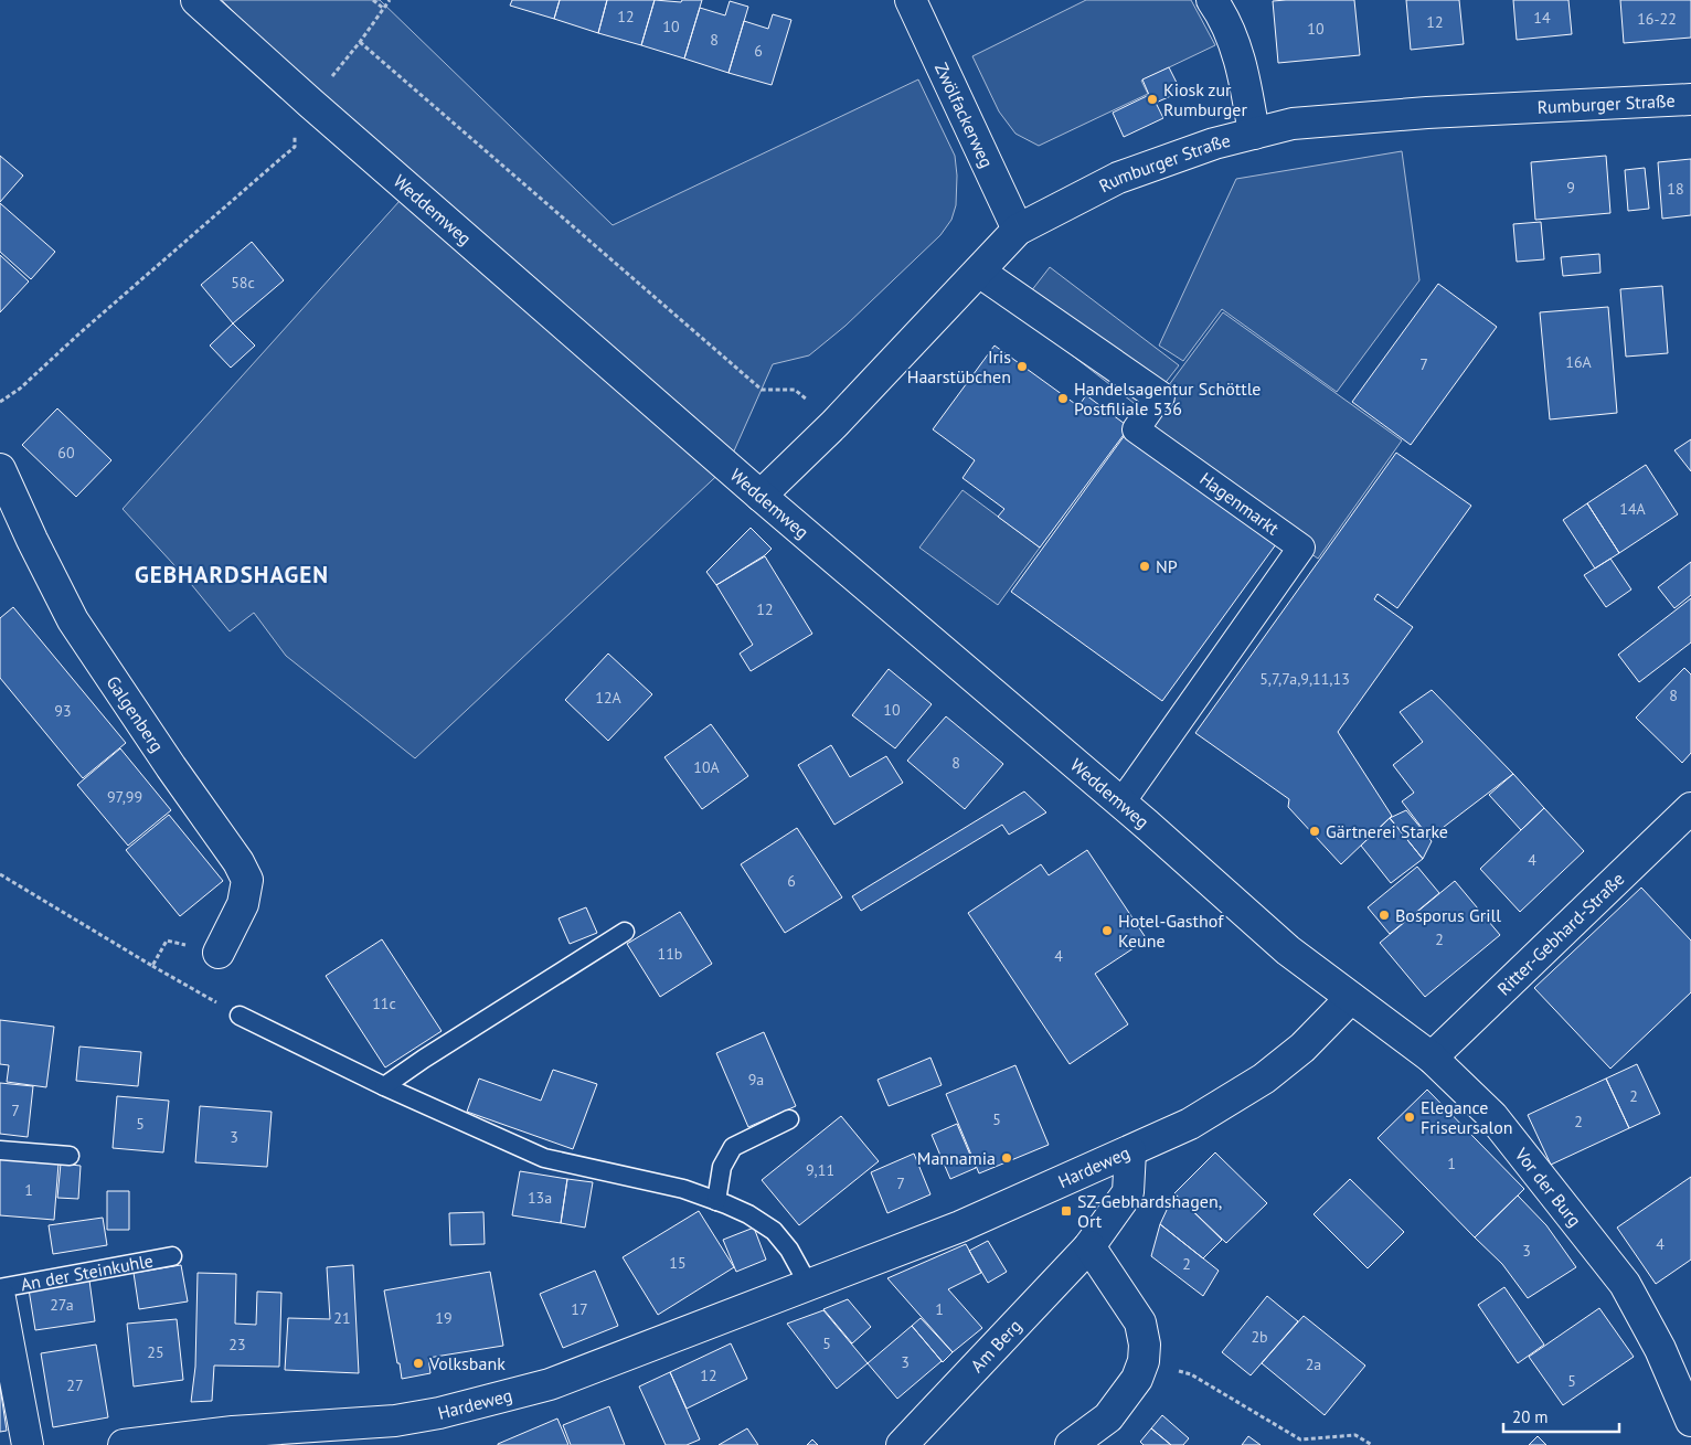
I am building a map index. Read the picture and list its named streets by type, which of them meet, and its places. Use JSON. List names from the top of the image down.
{
  "streets": {
    "street": [
      "Rumburger Straße",
      "Zwölfackerweg",
      "Weddemweg",
      "Hagenmarkt",
      "Galgenberg",
      "Ritter-Gebhard-Straße",
      "Hardeweg",
      "Vor der Burg",
      "An der Steinkuhle",
      "Am Berg"
    ]
  },
  "crossings": [
    ["Rumburger Straße", "Zwölfackerweg"],
    ["Rumburger Straße", "Weddemweg"],
    ["Rumburger Straße", "Hagenmarkt"],
    ["Weddemweg", "Hagenmarkt"],
    ["Weddemweg", "Hardeweg"],
    ["Weddemweg", "Vor der Burg"],
    ["Ritter-Gebhard-Straße", "Vor der Burg"],
    ["Hardeweg", "Vor der Burg"],
    ["Hardeweg", "Am Berg"]
  ],
  "districts": ["GEBHARDSHAGEN"],
  "places": {
    "other": [
      "Kiosk zur Rumburger",
      "Iris Haarstübchen",
      "Handelsagentur Schöttle Postfiliale 536",
      "NP",
      "Gärtnerei Starke",
      "Bosporus Grill",
      "Hotel-Gasthof Keune",
      "Elegance Friseursalon",
      "Mannamia",
      "Volksbank"
    ],
    "transit": ["SZ-Gebhardshagen, Ort"]
  },
  "house_numbers": [
    "12",
    "14",
    "16-22",
    "12",
    "10",
    "10",
    "8",
    "6",
    "9",
    "18",
    "58c",
    "16A",
    "7",
    "60",
    "14A",
    "12",
    "5,7,7a,9,11,13",
    "8",
    "12A",
    "10",
    "93",
    "8",
    "10A",
    "97,99",
    "4",
    "6",
    "2",
    "11b",
    "4",
    "11c",
    "9a",
    "2",
    "7",
    "5",
    "2",
    "5",
    "3",
    "1",
    "9,11",
    "7",
    "1",
    "13a",
    "4",
    "3",
    "15",
    "2",
    "27a",
    "17",
    "1",
    "21",
    "19",
    "2b",
    "5",
    "23",
    "25",
    "3",
    "2a",
    "12",
    "5",
    "27"
  ],
  "scale_bar": "20 m"
}
